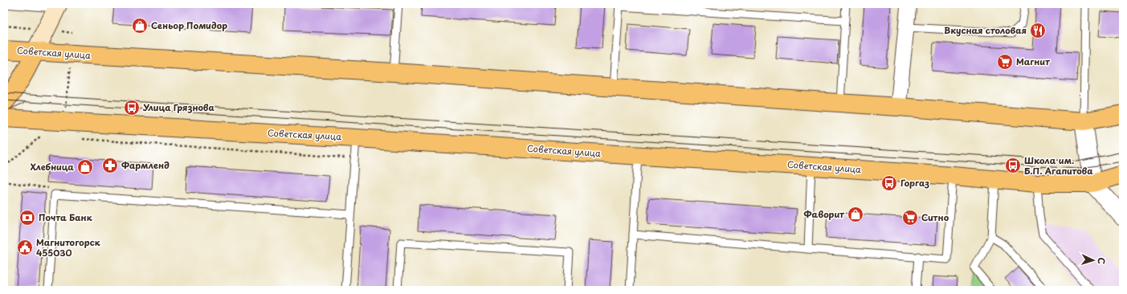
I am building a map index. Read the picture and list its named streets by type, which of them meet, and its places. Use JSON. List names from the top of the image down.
{
  "streets": {
    "main road": ["Советская улица"]
  },
  "places": {
    "shop": ["Сеньор Помидор", "Хлебница", "Фаворит"],
    "restaurant": ["Вкусная столовая"],
    "supermarket": ["Магнит", "Ситно"],
    "bus stop": ["Улица Грязнова", "Школа им. Б.П. Агапитова", "Горгаз"],
    "pharmacy": ["Фармленд"],
    "bank": ["Почта Банк"],
    "public building": ["Магнитогорск 455030"]
  },
  "north": "right"
}
